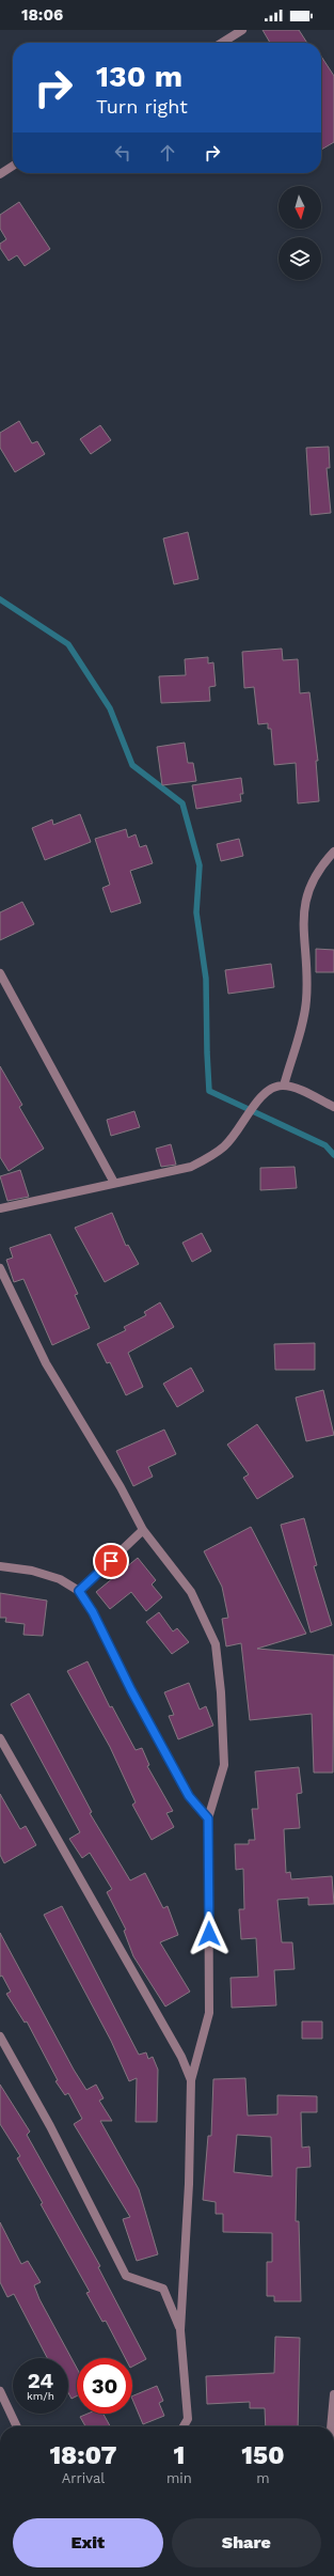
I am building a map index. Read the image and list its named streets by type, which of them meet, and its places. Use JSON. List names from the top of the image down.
{
  "north": "bottom",
  "page": {
    "status": "18:06",
    "turn": ["130 m", "Turn right"],
    "speed": "24 km/h",
    "limit": "30",
    "eta": [
      "18:07",
      "Arrival",
      "1",
      "min",
      "150",
      "m"
    ],
    "buttons": ["Exit", "Share"]
  }
}
